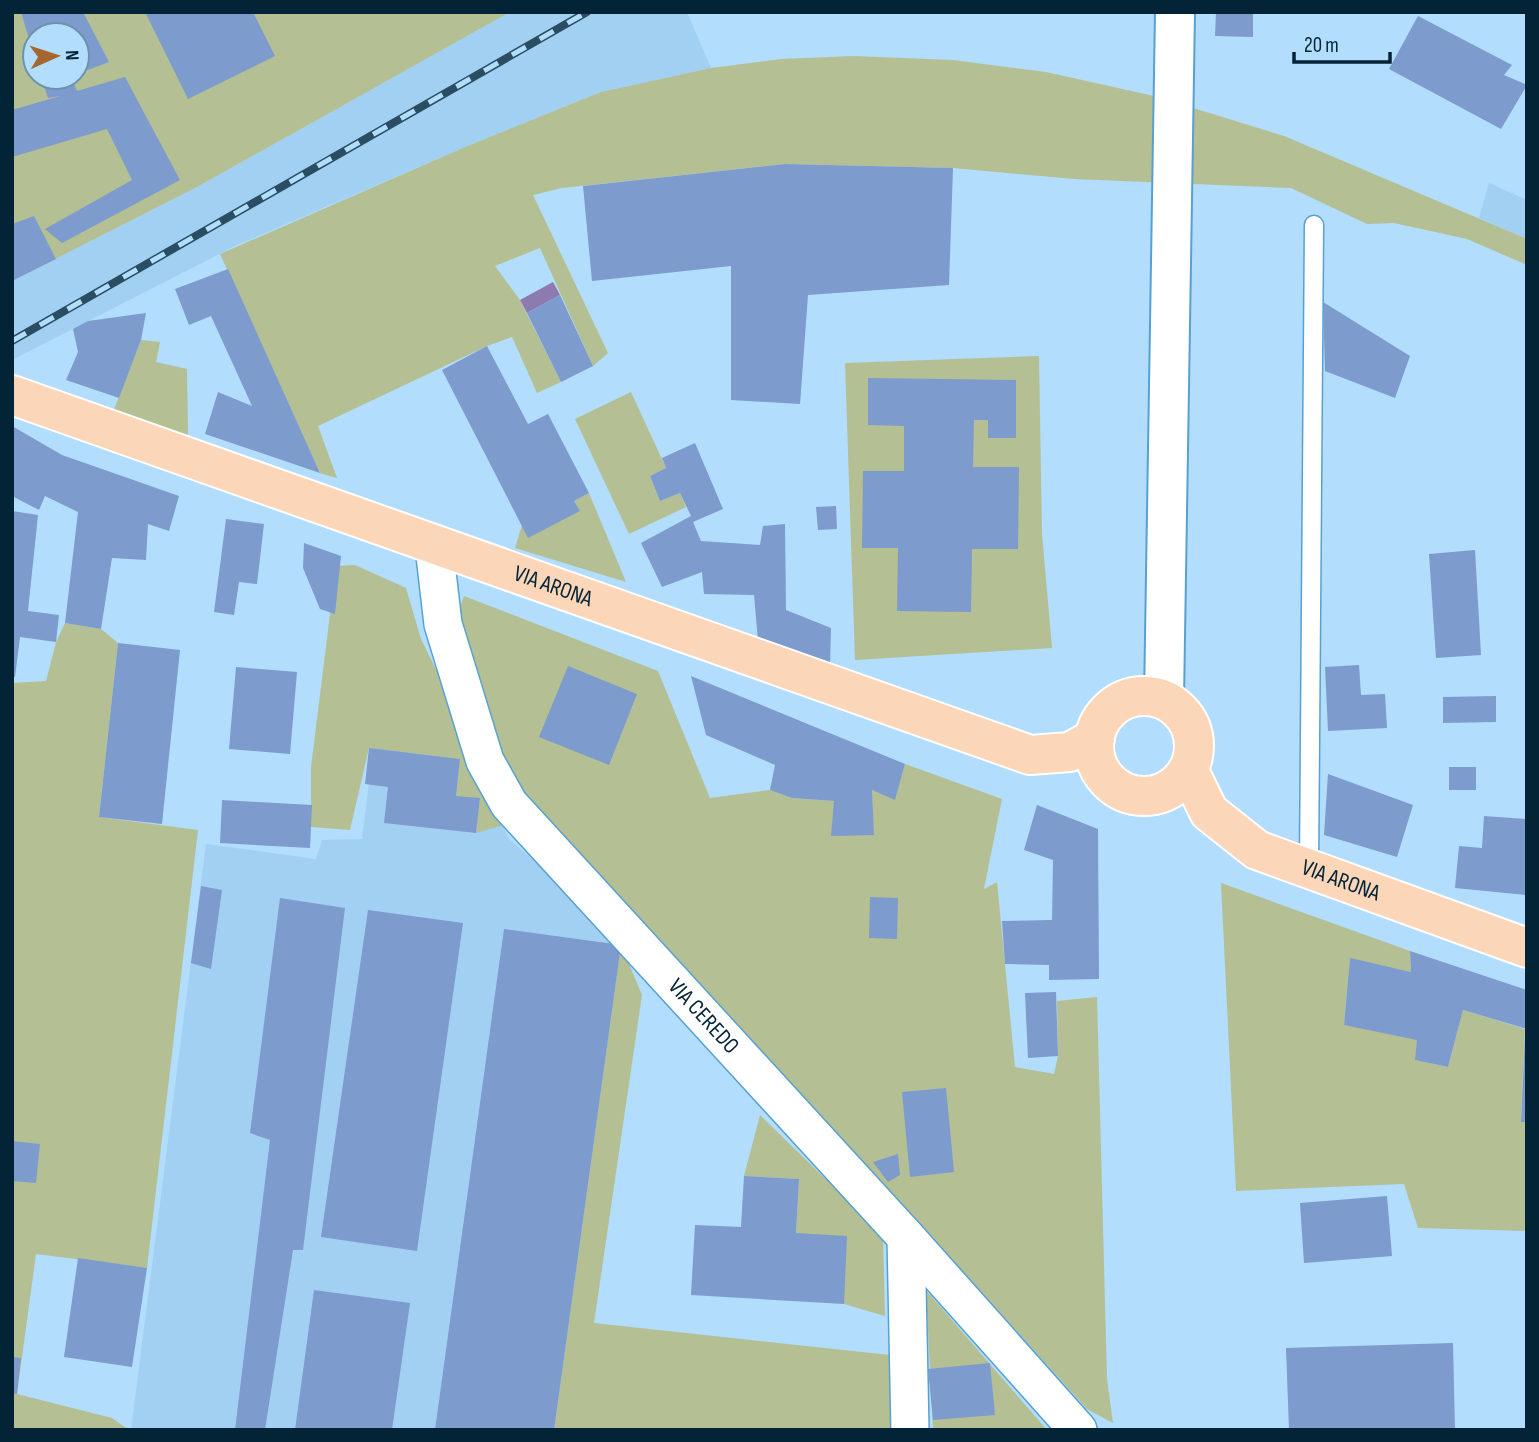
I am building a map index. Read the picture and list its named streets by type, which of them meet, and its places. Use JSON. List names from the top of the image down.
{
  "streets": {
    "main road": ["VIA ARONA"],
    "street": ["VIA CEREDO"]
  },
  "crossings": [
    ["VIA ARONA", "VIA CEREDO"]
  ],
  "scale_bar": "20 m",
  "north": "right"
}
